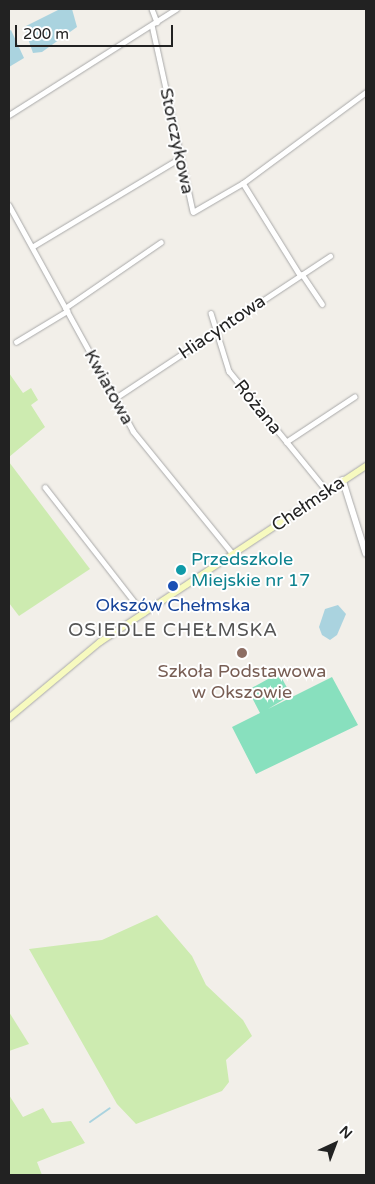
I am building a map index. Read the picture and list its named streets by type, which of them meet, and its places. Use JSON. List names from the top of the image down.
{
  "streets": {
    "main road": ["Chełmska"],
    "street": [
      "Storczykowa",
      "Hiacyntowa",
      "Kwiatowa",
      "Różana"
    ]
  },
  "crossings": [
    ["Hiacyntowa", "Kwiatowa"],
    ["Hiacyntowa", "Różana"],
    ["Kwiatowa", "Chełmska"],
    ["Różana", "Chełmska"]
  ],
  "districts": ["OSIEDLE CHEŁMSKA"],
  "places": ["Przedszkole Miejskie nr 17", "Okszów Chełmska", "Szkoła Podstawowa w Okszowie"],
  "scale_bar": "200 m",
  "north": "top right"
}
